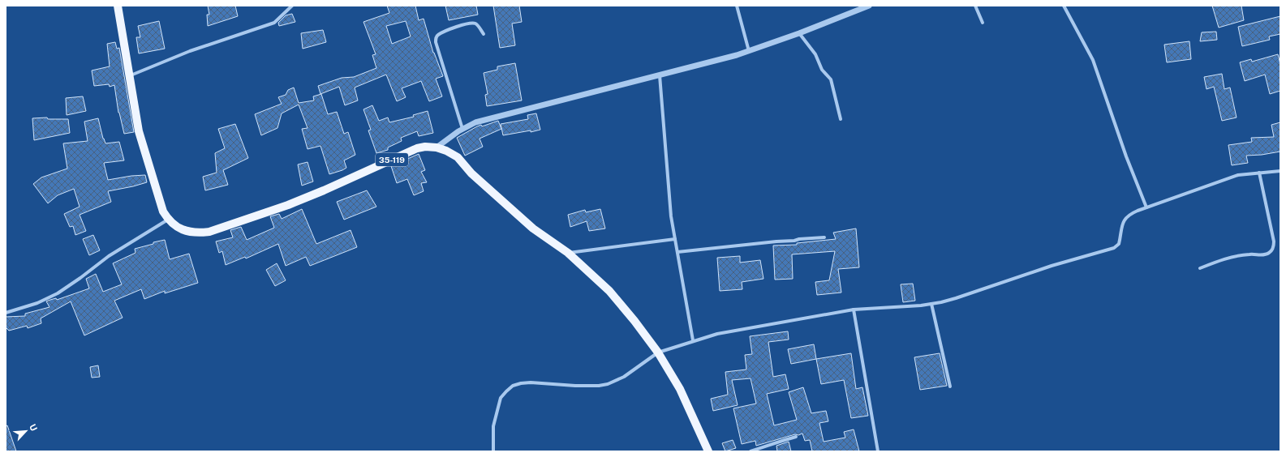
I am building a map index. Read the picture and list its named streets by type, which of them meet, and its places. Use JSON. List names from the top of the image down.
{
  "streets": {
    "main road": ["35-119"]
  },
  "north": "top right"
}
